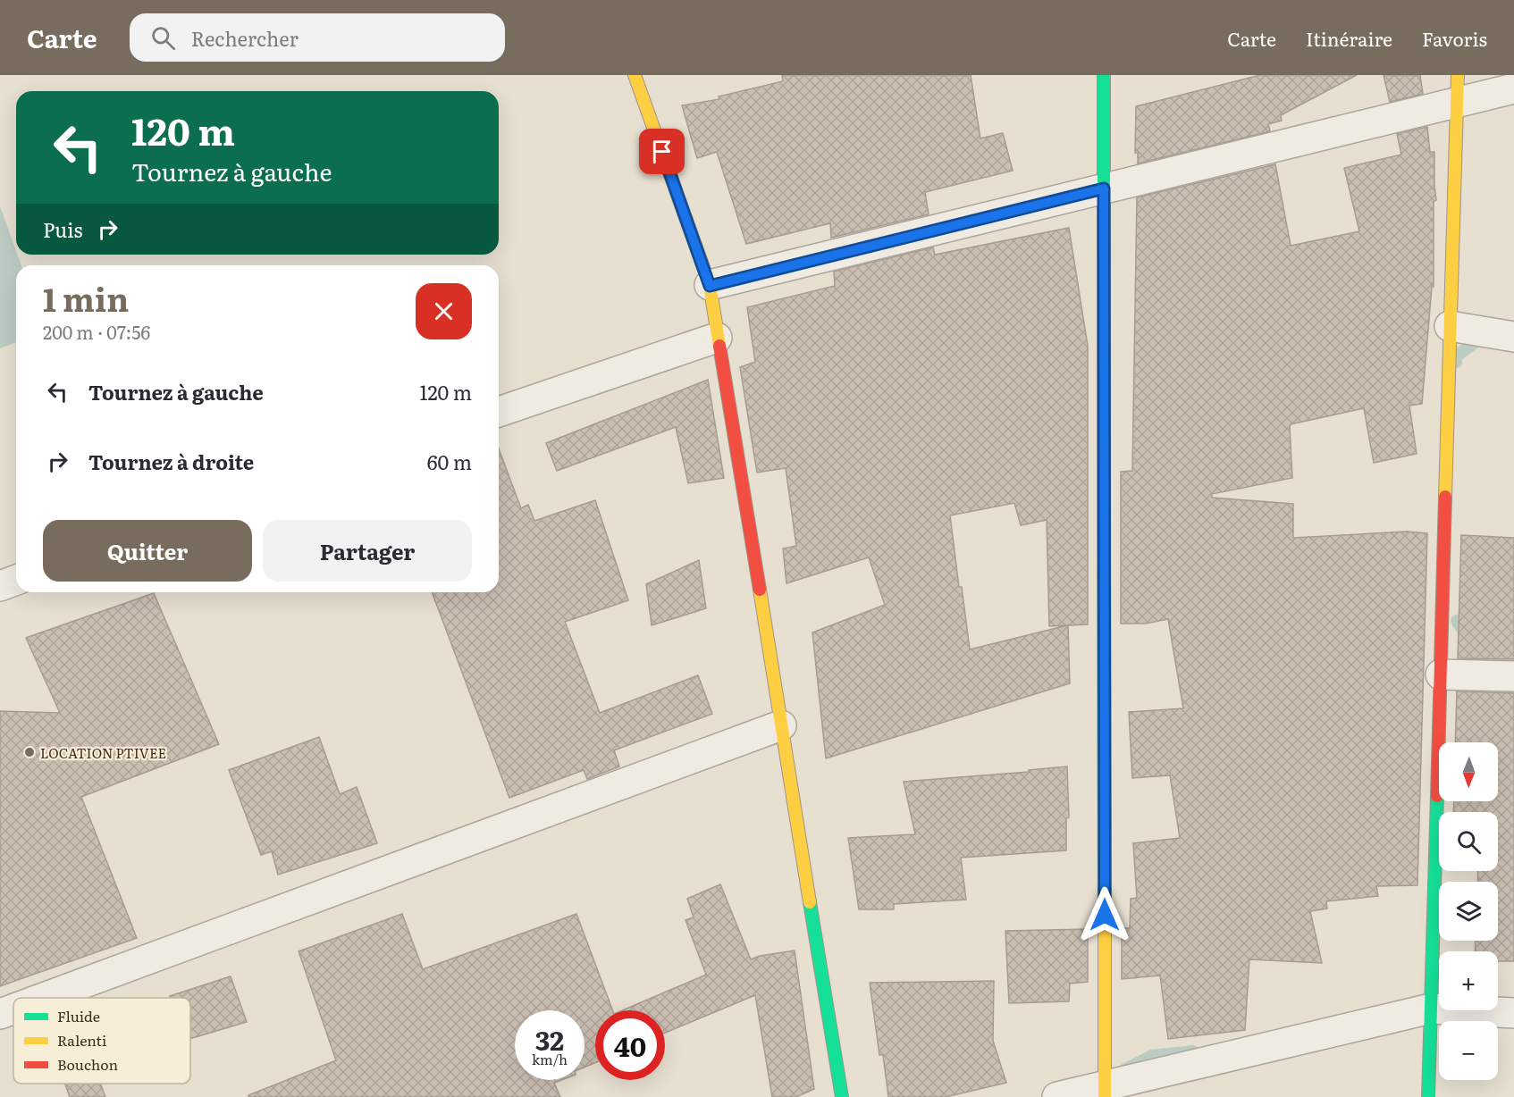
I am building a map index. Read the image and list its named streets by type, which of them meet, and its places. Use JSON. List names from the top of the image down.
{
  "places": ["LOCATION PTIVEE"],
  "legend": ["Fluide", "Ralenti", "Bouchon"],
  "north": "bottom",
  "page": {
    "header": "Carte",
    "search": "Rechercher",
    "nav": ["Carte", "Itinéraire", "Favoris"],
    "turn": ["120 m", "Tournez à gauche"],
    "then": "Puis",
    "heading": ["1 min", "200 m · 07:56"],
    "list": [
      {
        "name": "Tournez à gauche",
        "value": "120 m"
      },
      {
        "name": "Tournez à droite",
        "value": "60 m"
      }
    ],
    "buttons": ["Quitter", "Partager"],
    "map_buttons": ["+", "−"],
    "speed": "32 km/h",
    "limit": "40"
  }
}
